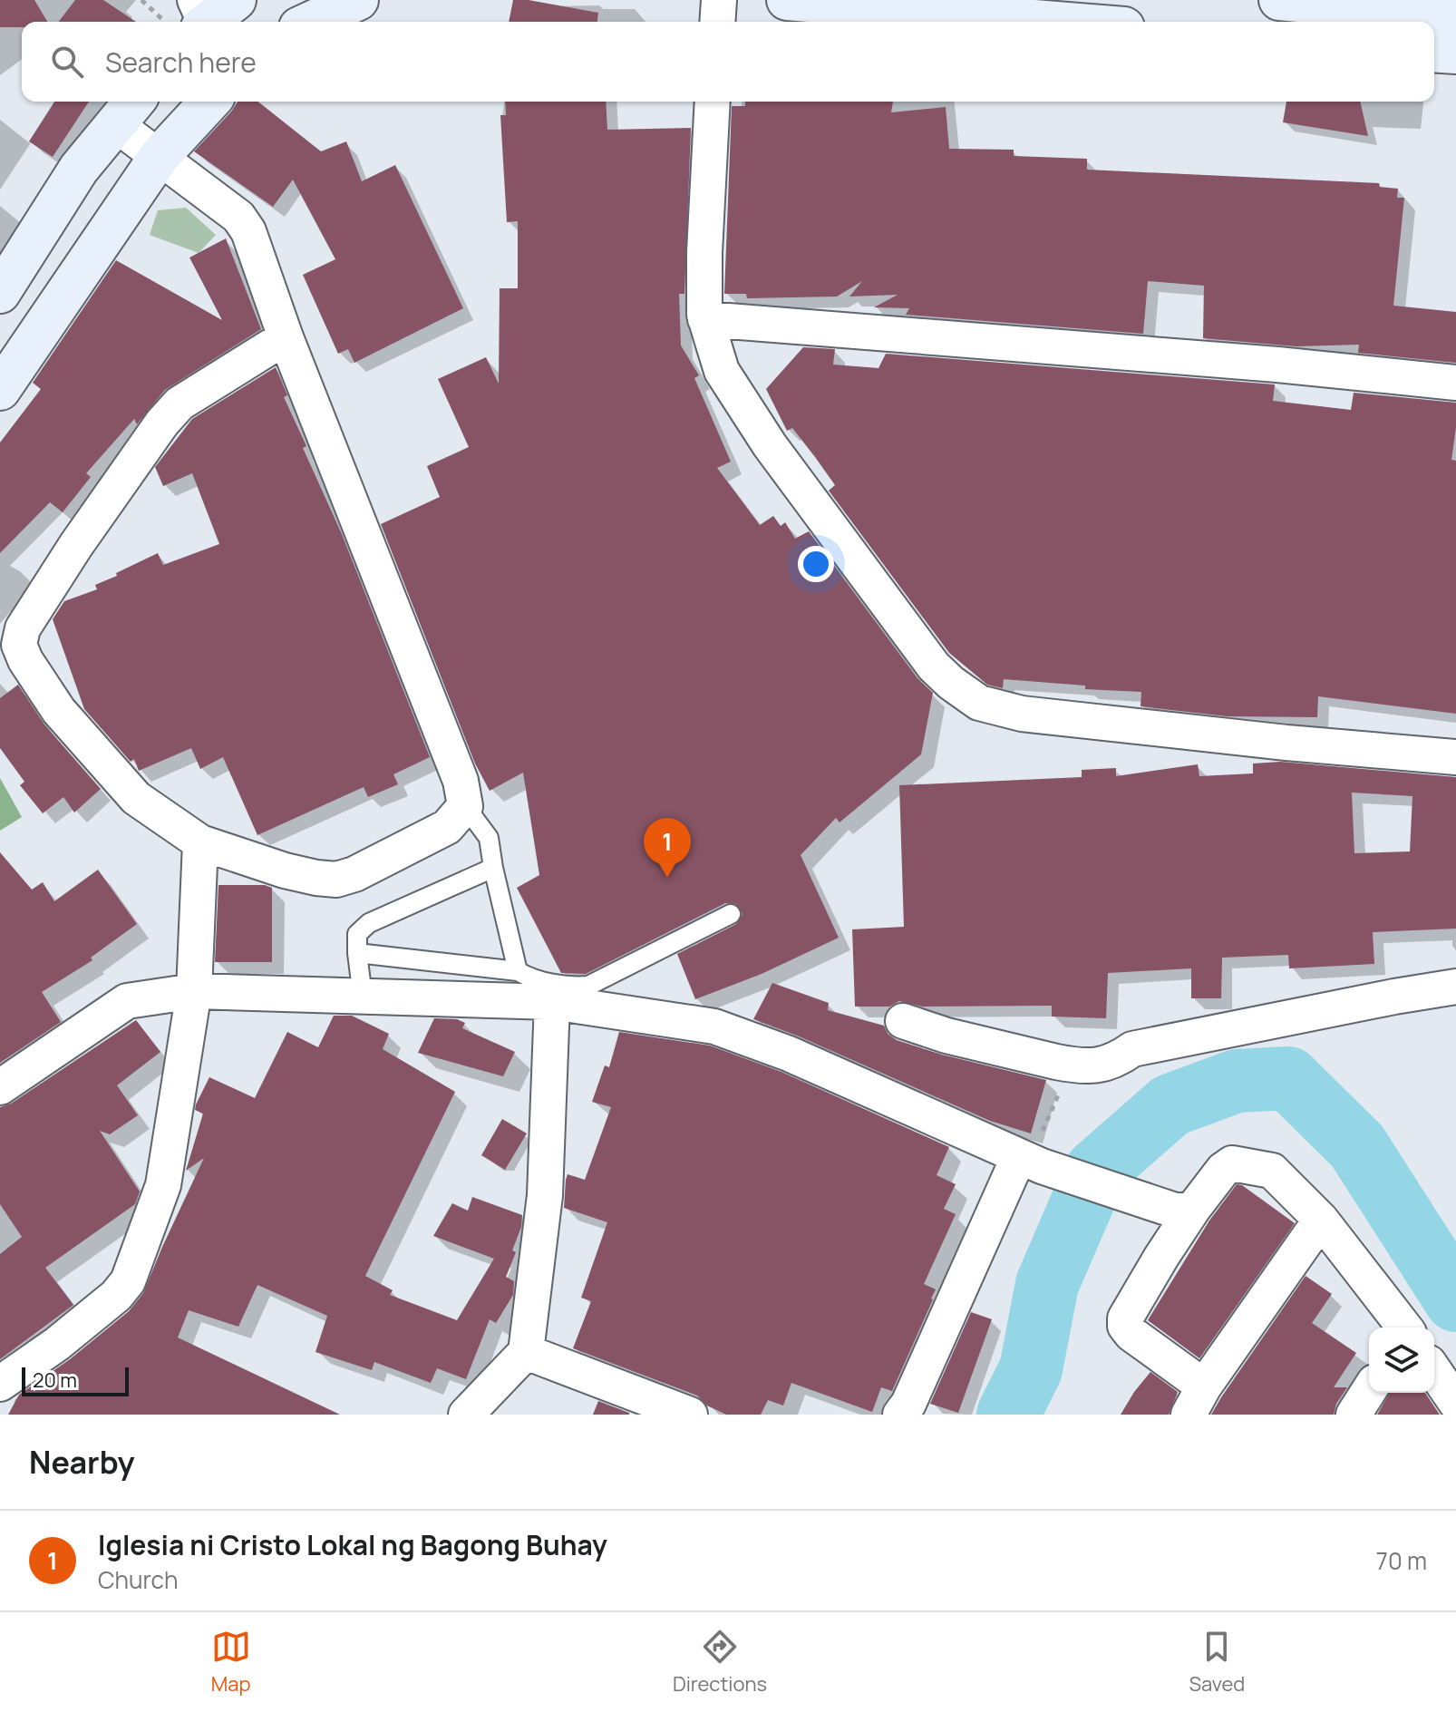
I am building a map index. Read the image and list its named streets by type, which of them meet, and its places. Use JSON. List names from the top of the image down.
{
  "scale_bar": "20 m",
  "page": {
    "search": "Search here",
    "pins": "1",
    "scale": "20 m",
    "heading": "Nearby",
    "list": [
      {
        "mark": "1",
        "name": "Iglesia ni Cristo Lokal ng Bagong Buhay",
        "note": "Church",
        "value": "70 m"
      }
    ],
    "nav": ["Map", "Directions", "Saved"]
  }
}
